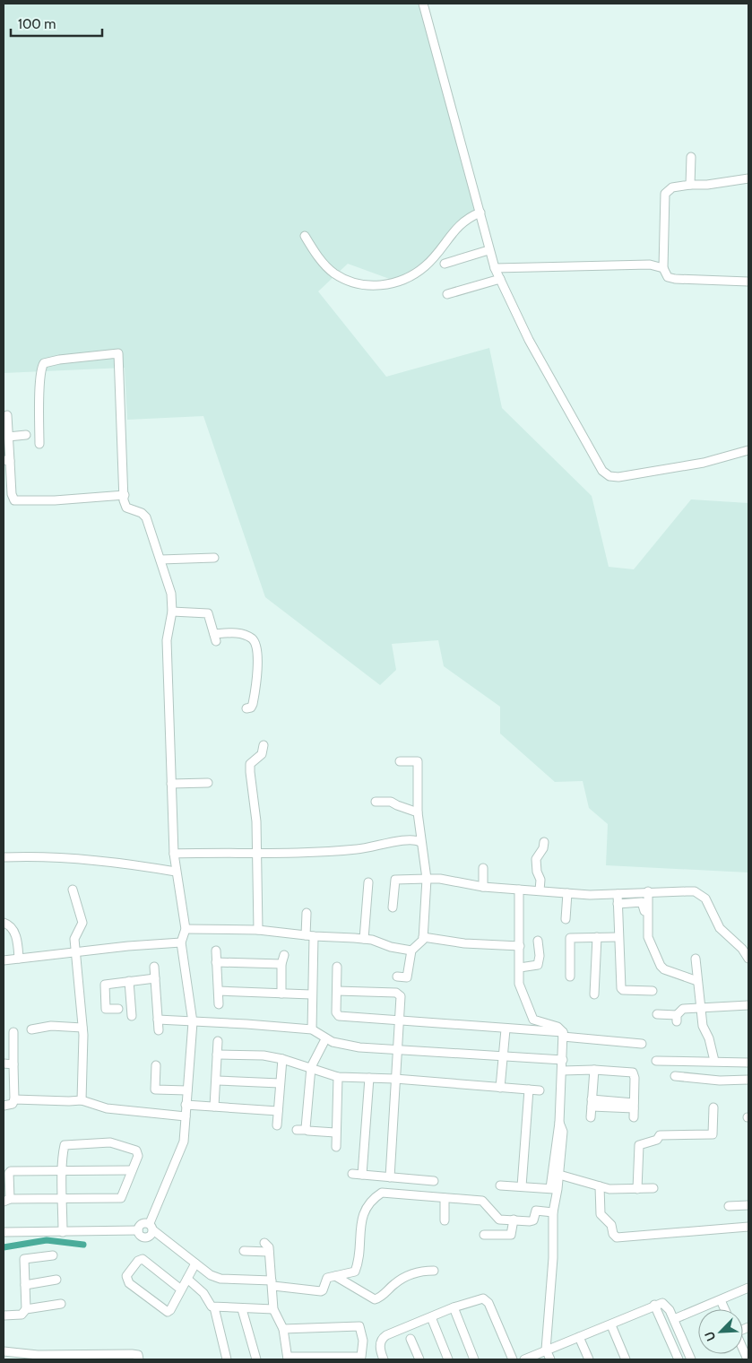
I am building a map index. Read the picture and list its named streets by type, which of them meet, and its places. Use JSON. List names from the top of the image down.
{
  "scale_bar": "100 m",
  "north": "bottom left"
}
